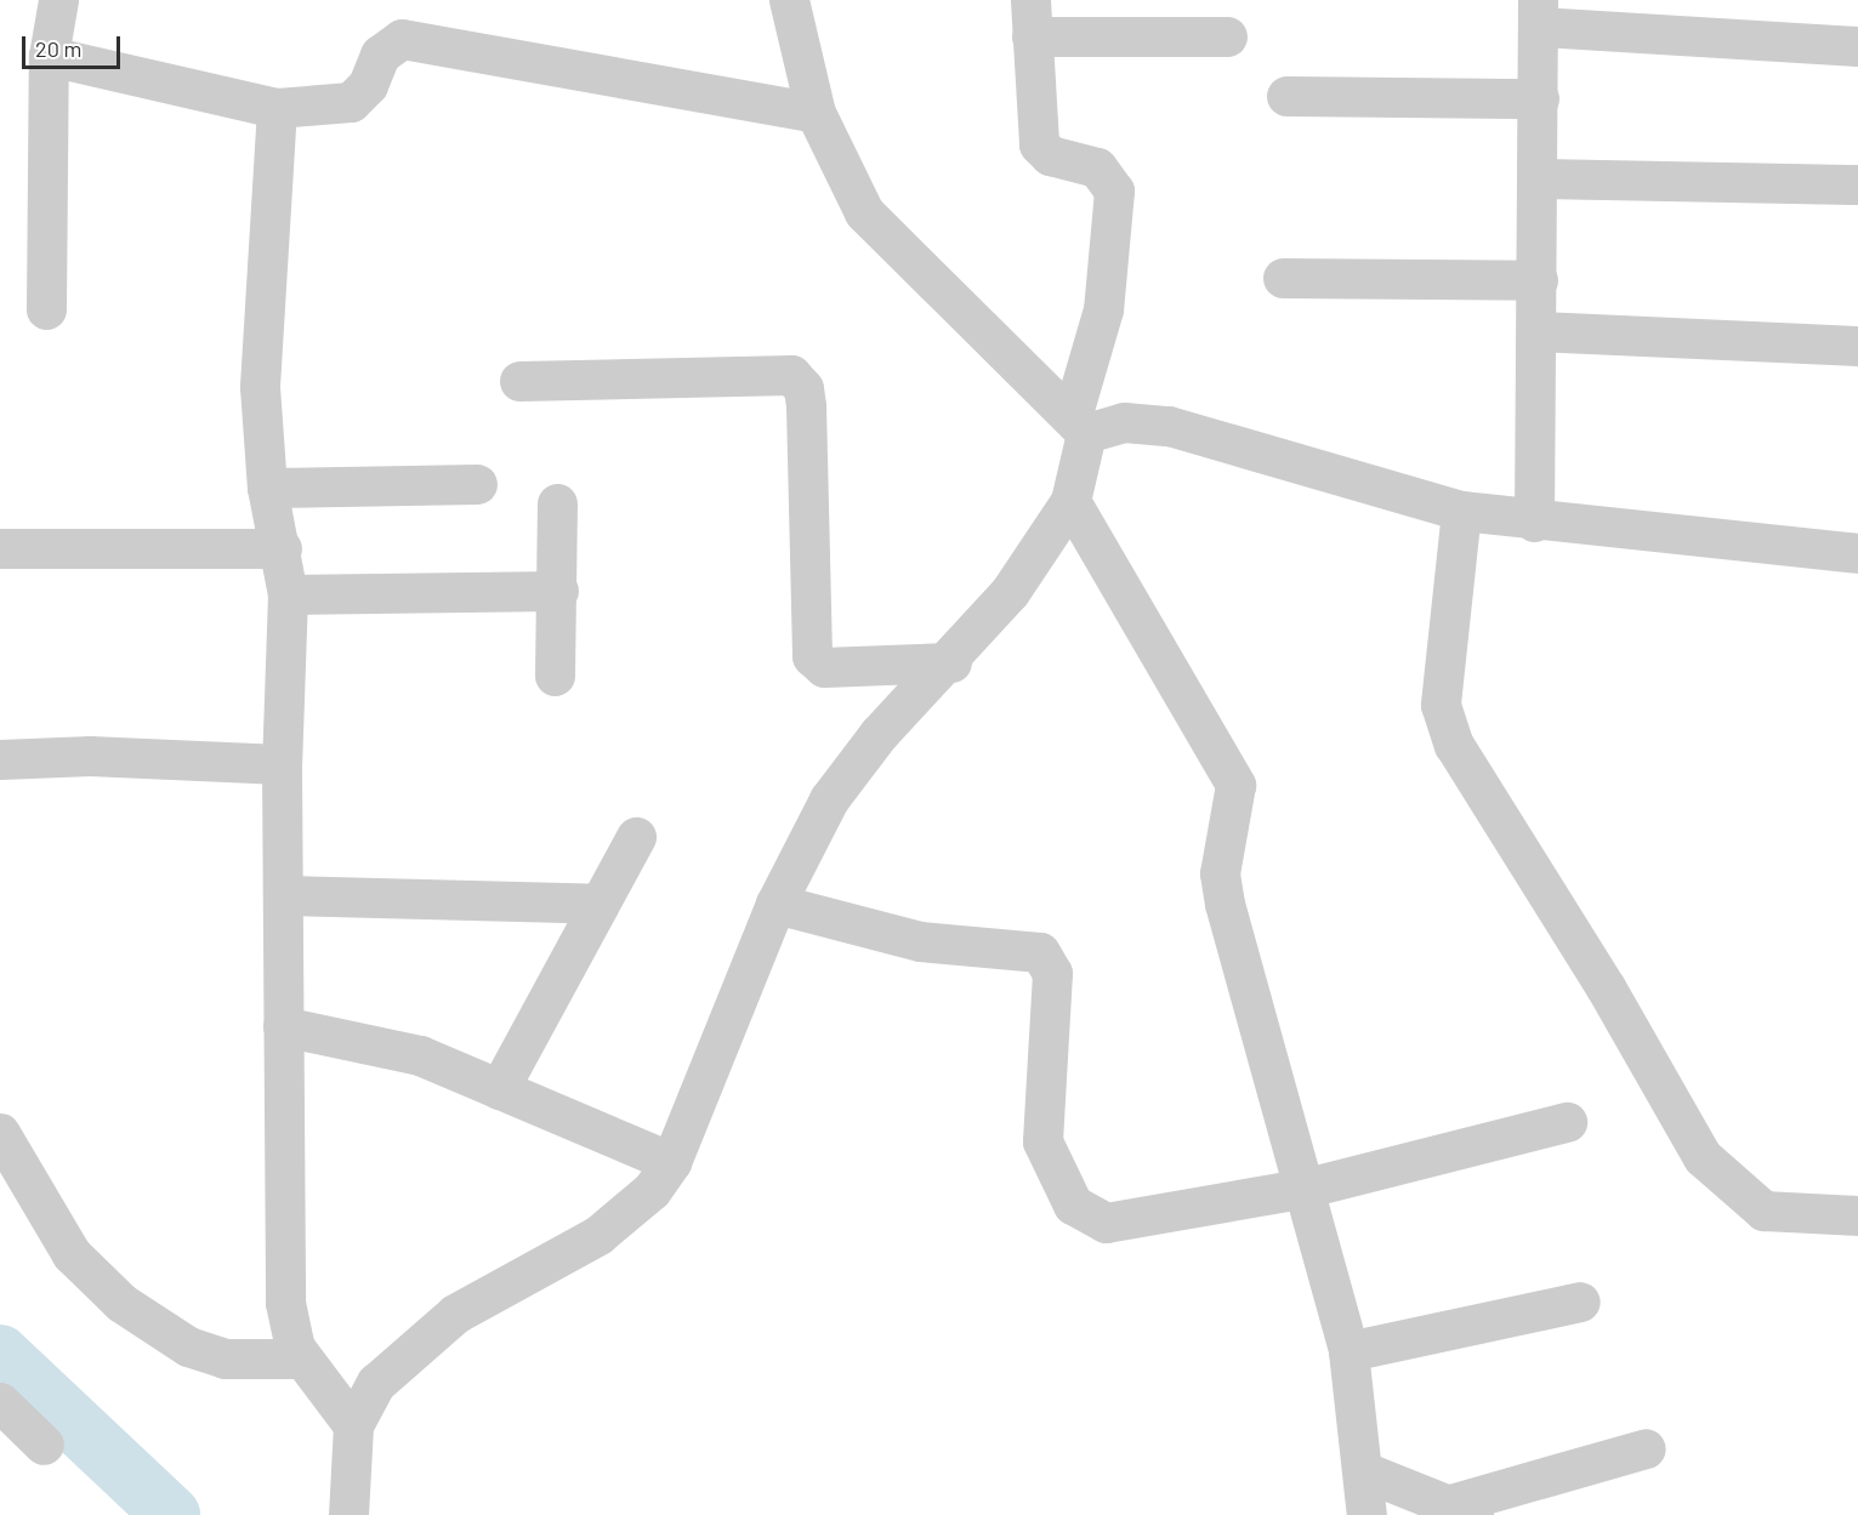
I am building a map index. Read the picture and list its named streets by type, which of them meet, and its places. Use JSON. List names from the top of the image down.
{
  "scale_bar": "20 m"
}
